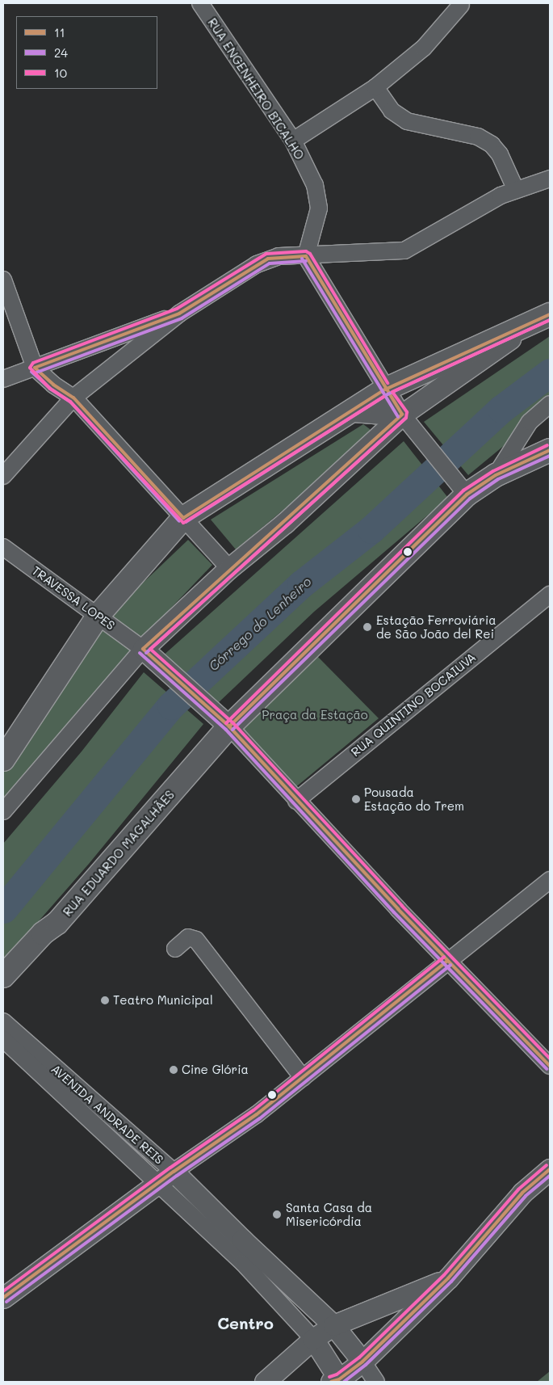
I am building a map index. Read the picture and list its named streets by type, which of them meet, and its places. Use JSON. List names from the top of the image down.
{
  "streets": {
    "highway": ["RUA EDUARDO MAGALHÃES"],
    "main road": ["AVENIDA ANDRADE REIS"],
    "street": ["RUA ENGENHEIRO BICALHO", "TRAVESSA LOPES", "RUA QUINTINO BOCAIUVA"]
  },
  "districts": ["Centro"],
  "water": ["Córrego do Lenheiro"],
  "parks": ["Praça da Estação"],
  "places": [
    "Estação Ferroviária de São João del Rei",
    "Pousada Estação do Trem",
    "Teatro Municipal",
    "Cine Glória",
    "Santa Casa da Misericórdia"
  ],
  "lines": ["transit line 10", "transit line 11", "transit line 24"],
  "legend": ["11", "24", "10"]
}
